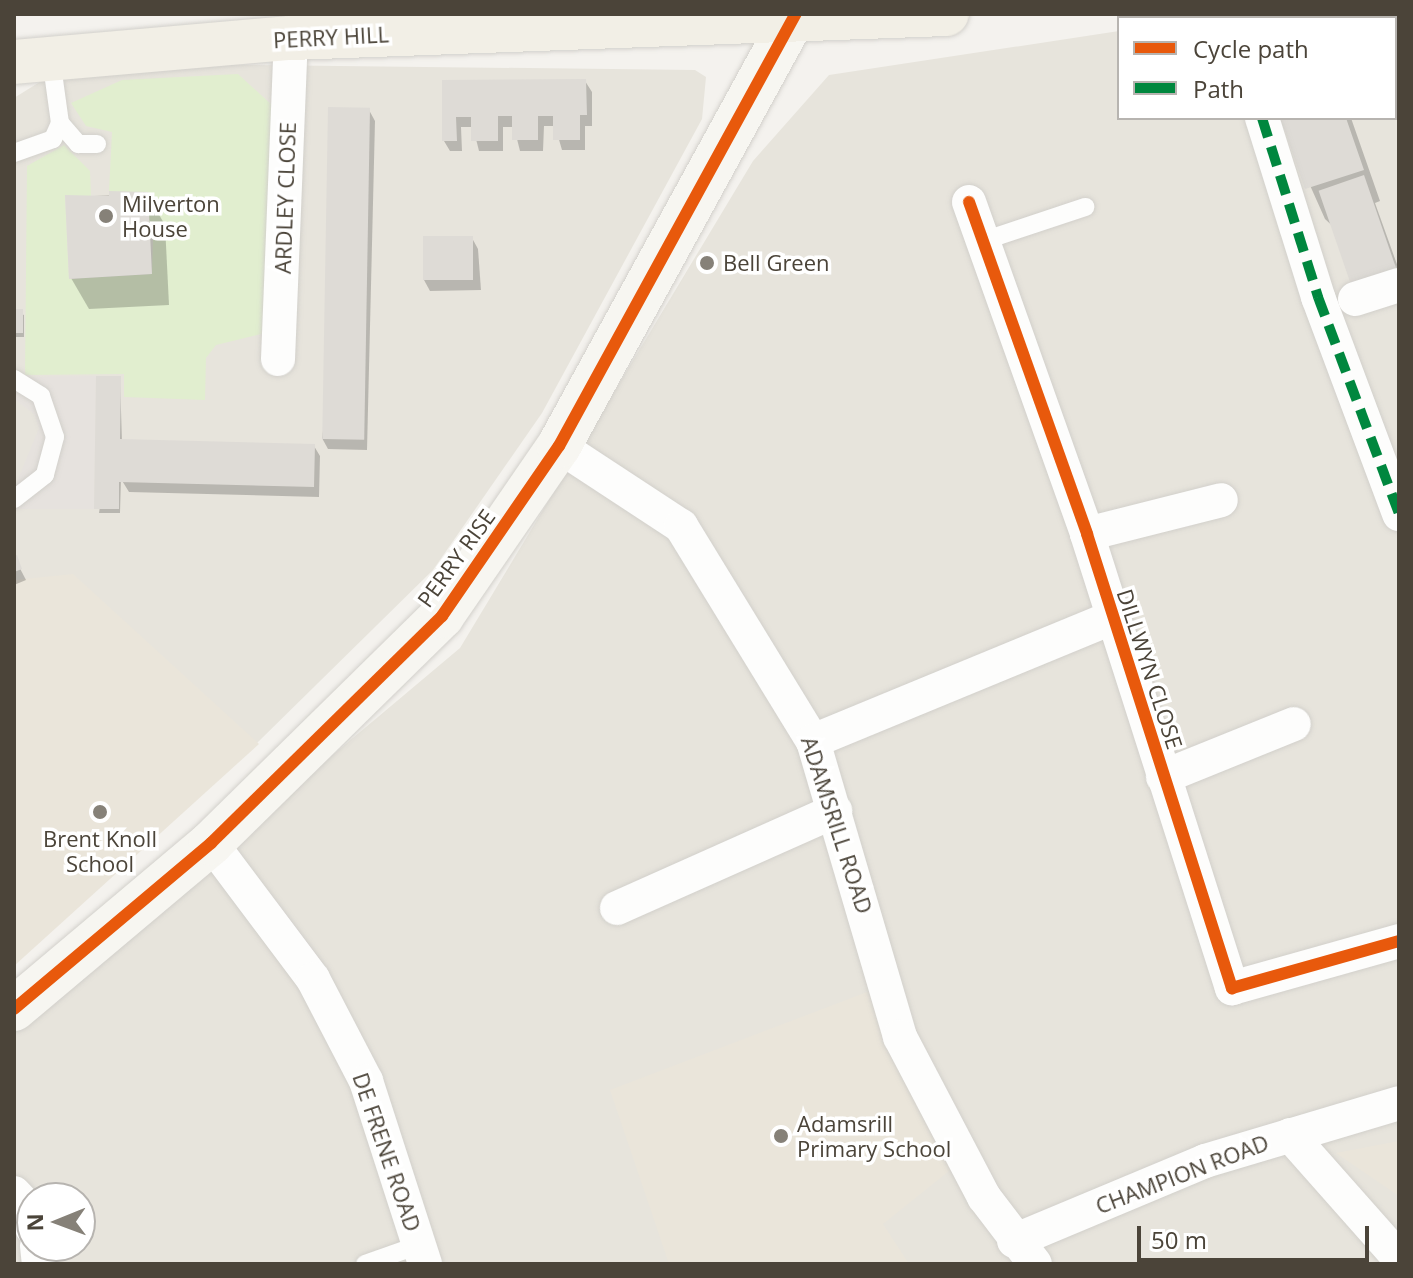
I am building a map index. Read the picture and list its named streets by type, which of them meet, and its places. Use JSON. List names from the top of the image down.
{
  "streets": {
    "main road": ["PERRY HILL", "PERRY RISE"],
    "street": [
      "ARDLEY CLOSE",
      "DILLWYN CLOSE",
      "ADAMSRILL ROAD",
      "DE FRENE ROAD",
      "CHAMPION ROAD"
    ]
  },
  "crossings": [
    ["PERRY HILL", "ARDLEY CLOSE"],
    ["PERRY HILL", "PERRY RISE"],
    ["PERRY RISE", "ADAMSRILL ROAD"],
    ["PERRY RISE", "DE FRENE ROAD"],
    ["DILLWYN CLOSE", "ADAMSRILL ROAD"],
    ["ADAMSRILL ROAD", "CHAMPION ROAD"]
  ],
  "places": [
    "Milverton House",
    "Bell Green",
    "Brent Knoll School",
    "Adamsrill Primary School"
  ],
  "legend": ["Cycle path", "Path"],
  "scale_bar": "50 m",
  "north": "left"
}
